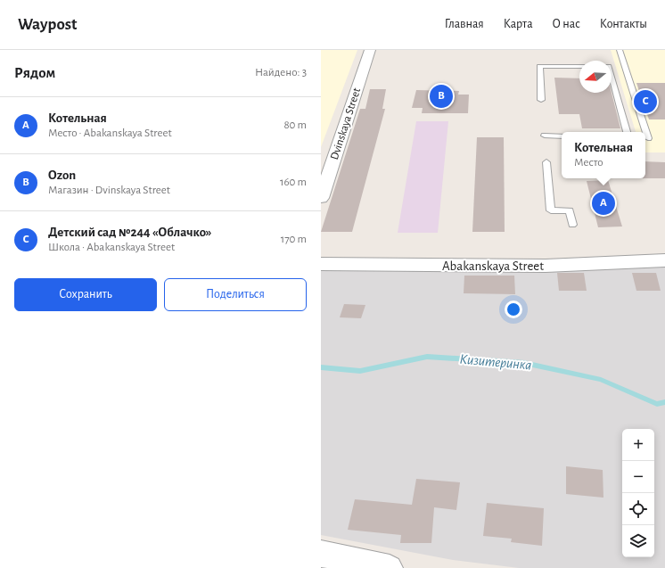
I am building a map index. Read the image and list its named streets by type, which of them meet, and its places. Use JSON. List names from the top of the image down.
{
  "streets": {
    "street": ["Dvinskaya Street", "Abakanskaya Street"]
  },
  "water": ["Кизитеринка"],
  "north": "left",
  "page": {
    "header": "Waypost",
    "nav": [
      "Главная",
      "Карта",
      "О нас",
      "Контакты"
    ],
    "heading": ["Рядом", "Найдено: 3"],
    "pins": ["B", "C", "A"],
    "list": [
      {
        "mark": "A",
        "name": "Котельная",
        "note": "Место · Abakanskaya Street",
        "value": "80 m"
      },
      {
        "mark": "B",
        "name": "Ozon",
        "note": "Магазин · Dvinskaya Street",
        "value": "160 m"
      },
      {
        "mark": "C",
        "name": "Детский сад №244 «Облачко»",
        "note": "Школа · Abakanskaya Street",
        "value": "170 m"
      }
    ],
    "popup": ["Котельная", "Место"],
    "buttons": ["Сохранить", "Поделиться"],
    "map_buttons": ["+", "−"]
  }
}
